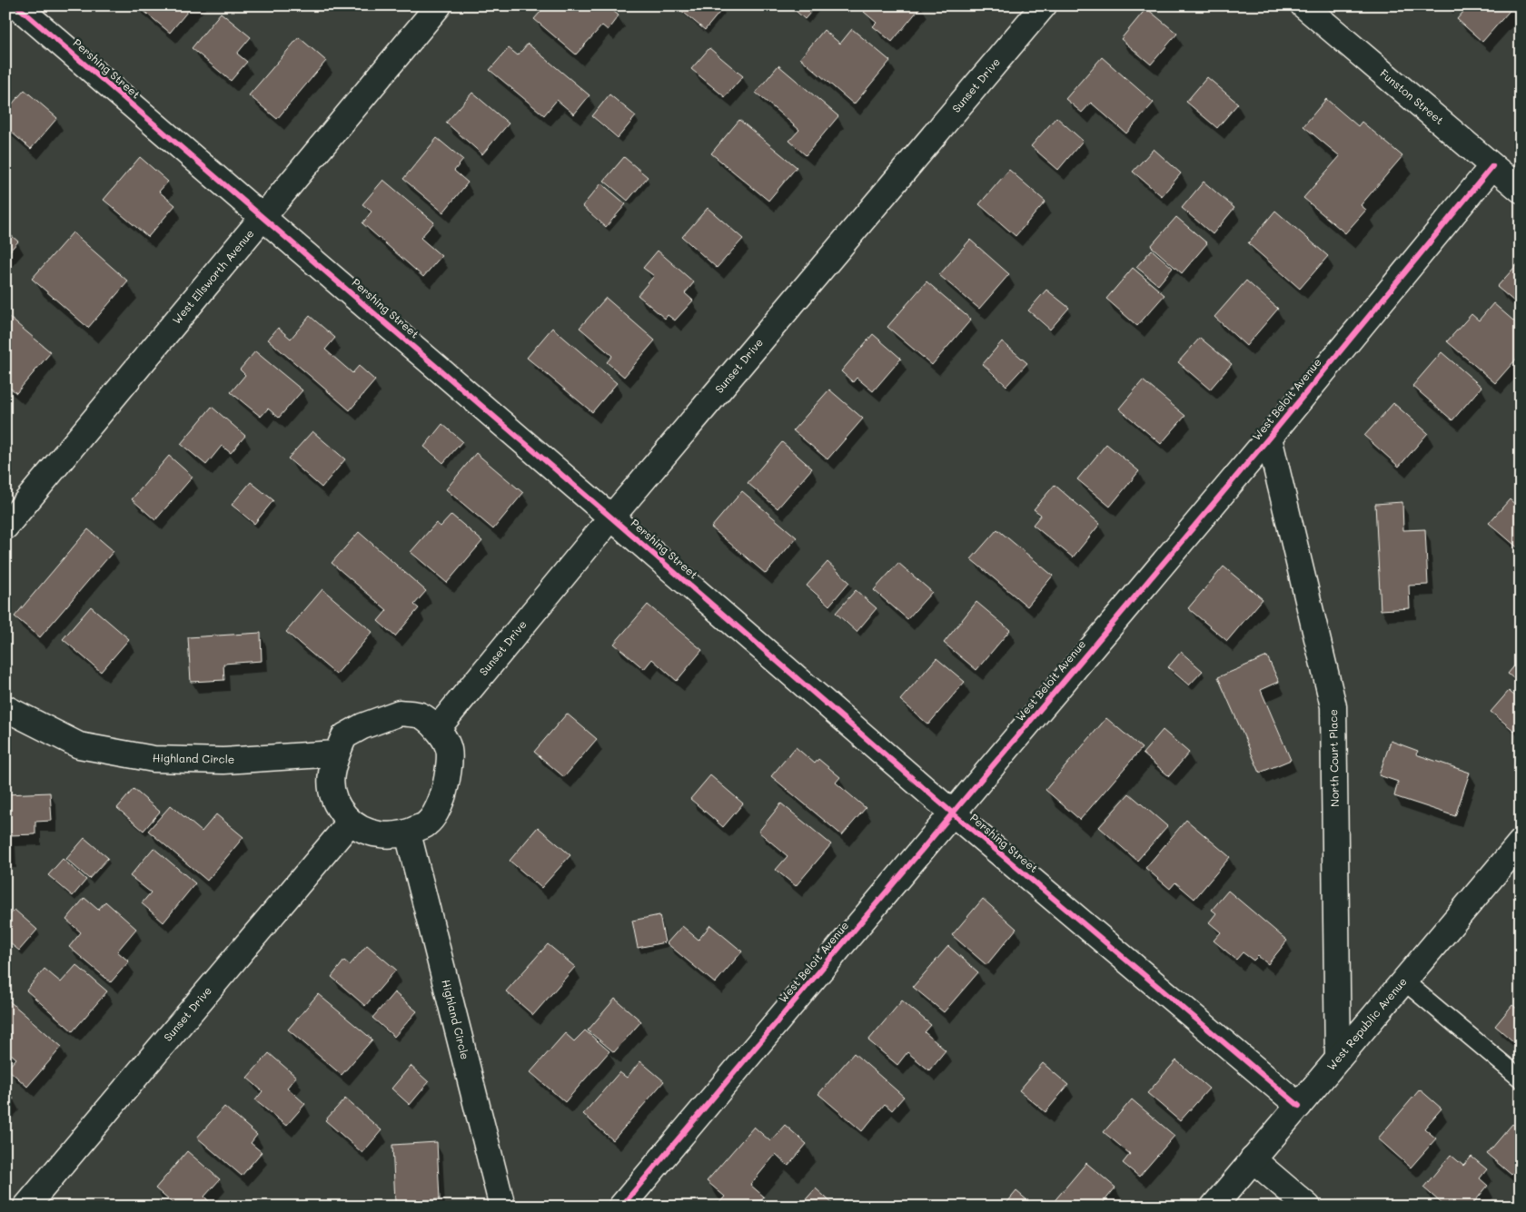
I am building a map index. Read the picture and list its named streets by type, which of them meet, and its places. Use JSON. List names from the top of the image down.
{
  "streets": {
    "street": [
      "Pershing Street",
      "Sunset Drive",
      "Funston Street",
      "West Ellsworth Avenue",
      "West Beloit Avenue",
      "North Court Place",
      "Highland Circle",
      "West Republic Avenue"
    ]
  },
  "crossings": [
    ["Pershing Street", "Sunset Drive"],
    ["Pershing Street", "West Ellsworth Avenue"],
    ["Pershing Street", "West Beloit Avenue"],
    ["Pershing Street", "West Republic Avenue"],
    ["Sunset Drive", "Highland Circle"],
    ["Funston Street", "West Beloit Avenue"],
    ["West Beloit Avenue", "North Court Place"],
    ["North Court Place", "West Republic Avenue"]
  ]
}
